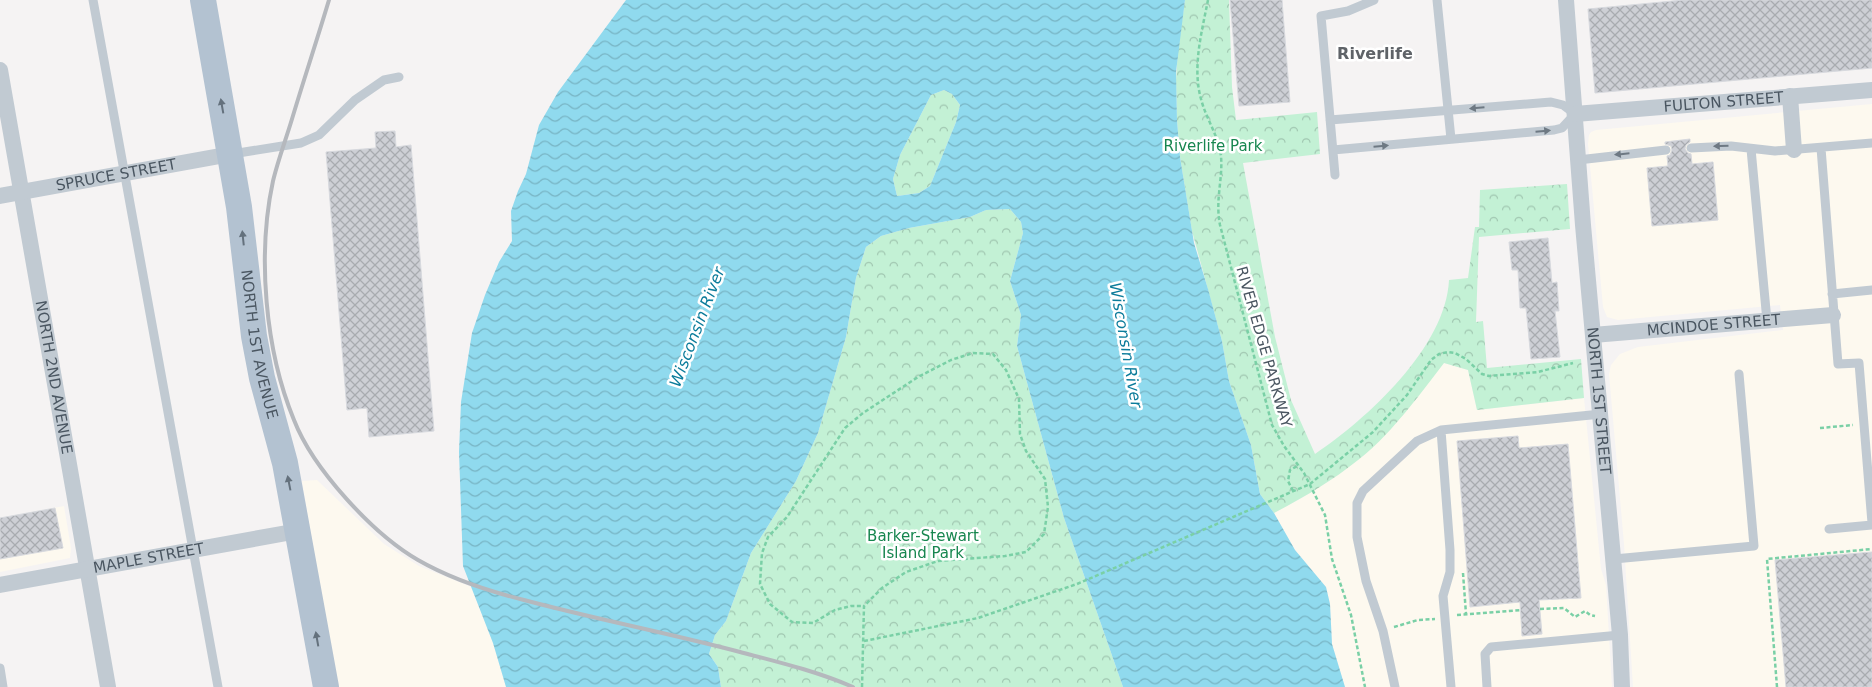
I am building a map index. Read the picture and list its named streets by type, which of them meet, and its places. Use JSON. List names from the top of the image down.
{
  "streets": {
    "main road": ["NORTH 1ST AVENUE"],
    "street": [
      "FULTON STREET",
      "SPRUCE STREET",
      "MCINDOE STREET",
      "NORTH 2ND AVENUE",
      "NORTH 1ST STREET",
      "MAPLE STREET"
    ],
    "path": ["RIVER EDGE PARKWAY"]
  },
  "crossings": [
    ["FULTON STREET", "NORTH 1ST STREET"],
    ["SPRUCE STREET", "NORTH 1ST AVENUE"],
    ["SPRUCE STREET", "NORTH 2ND AVENUE"],
    ["MCINDOE STREET", "NORTH 1ST STREET"],
    ["NORTH 1ST AVENUE", "MAPLE STREET"],
    ["NORTH 2ND AVENUE", "MAPLE STREET"]
  ],
  "one_way": ["NORTH 1ST AVENUE"],
  "districts": ["Riverlife"],
  "water": ["Wisconsin River"],
  "parks": ["Riverlife Park", "Barker-Stewart Island Park"]
}
